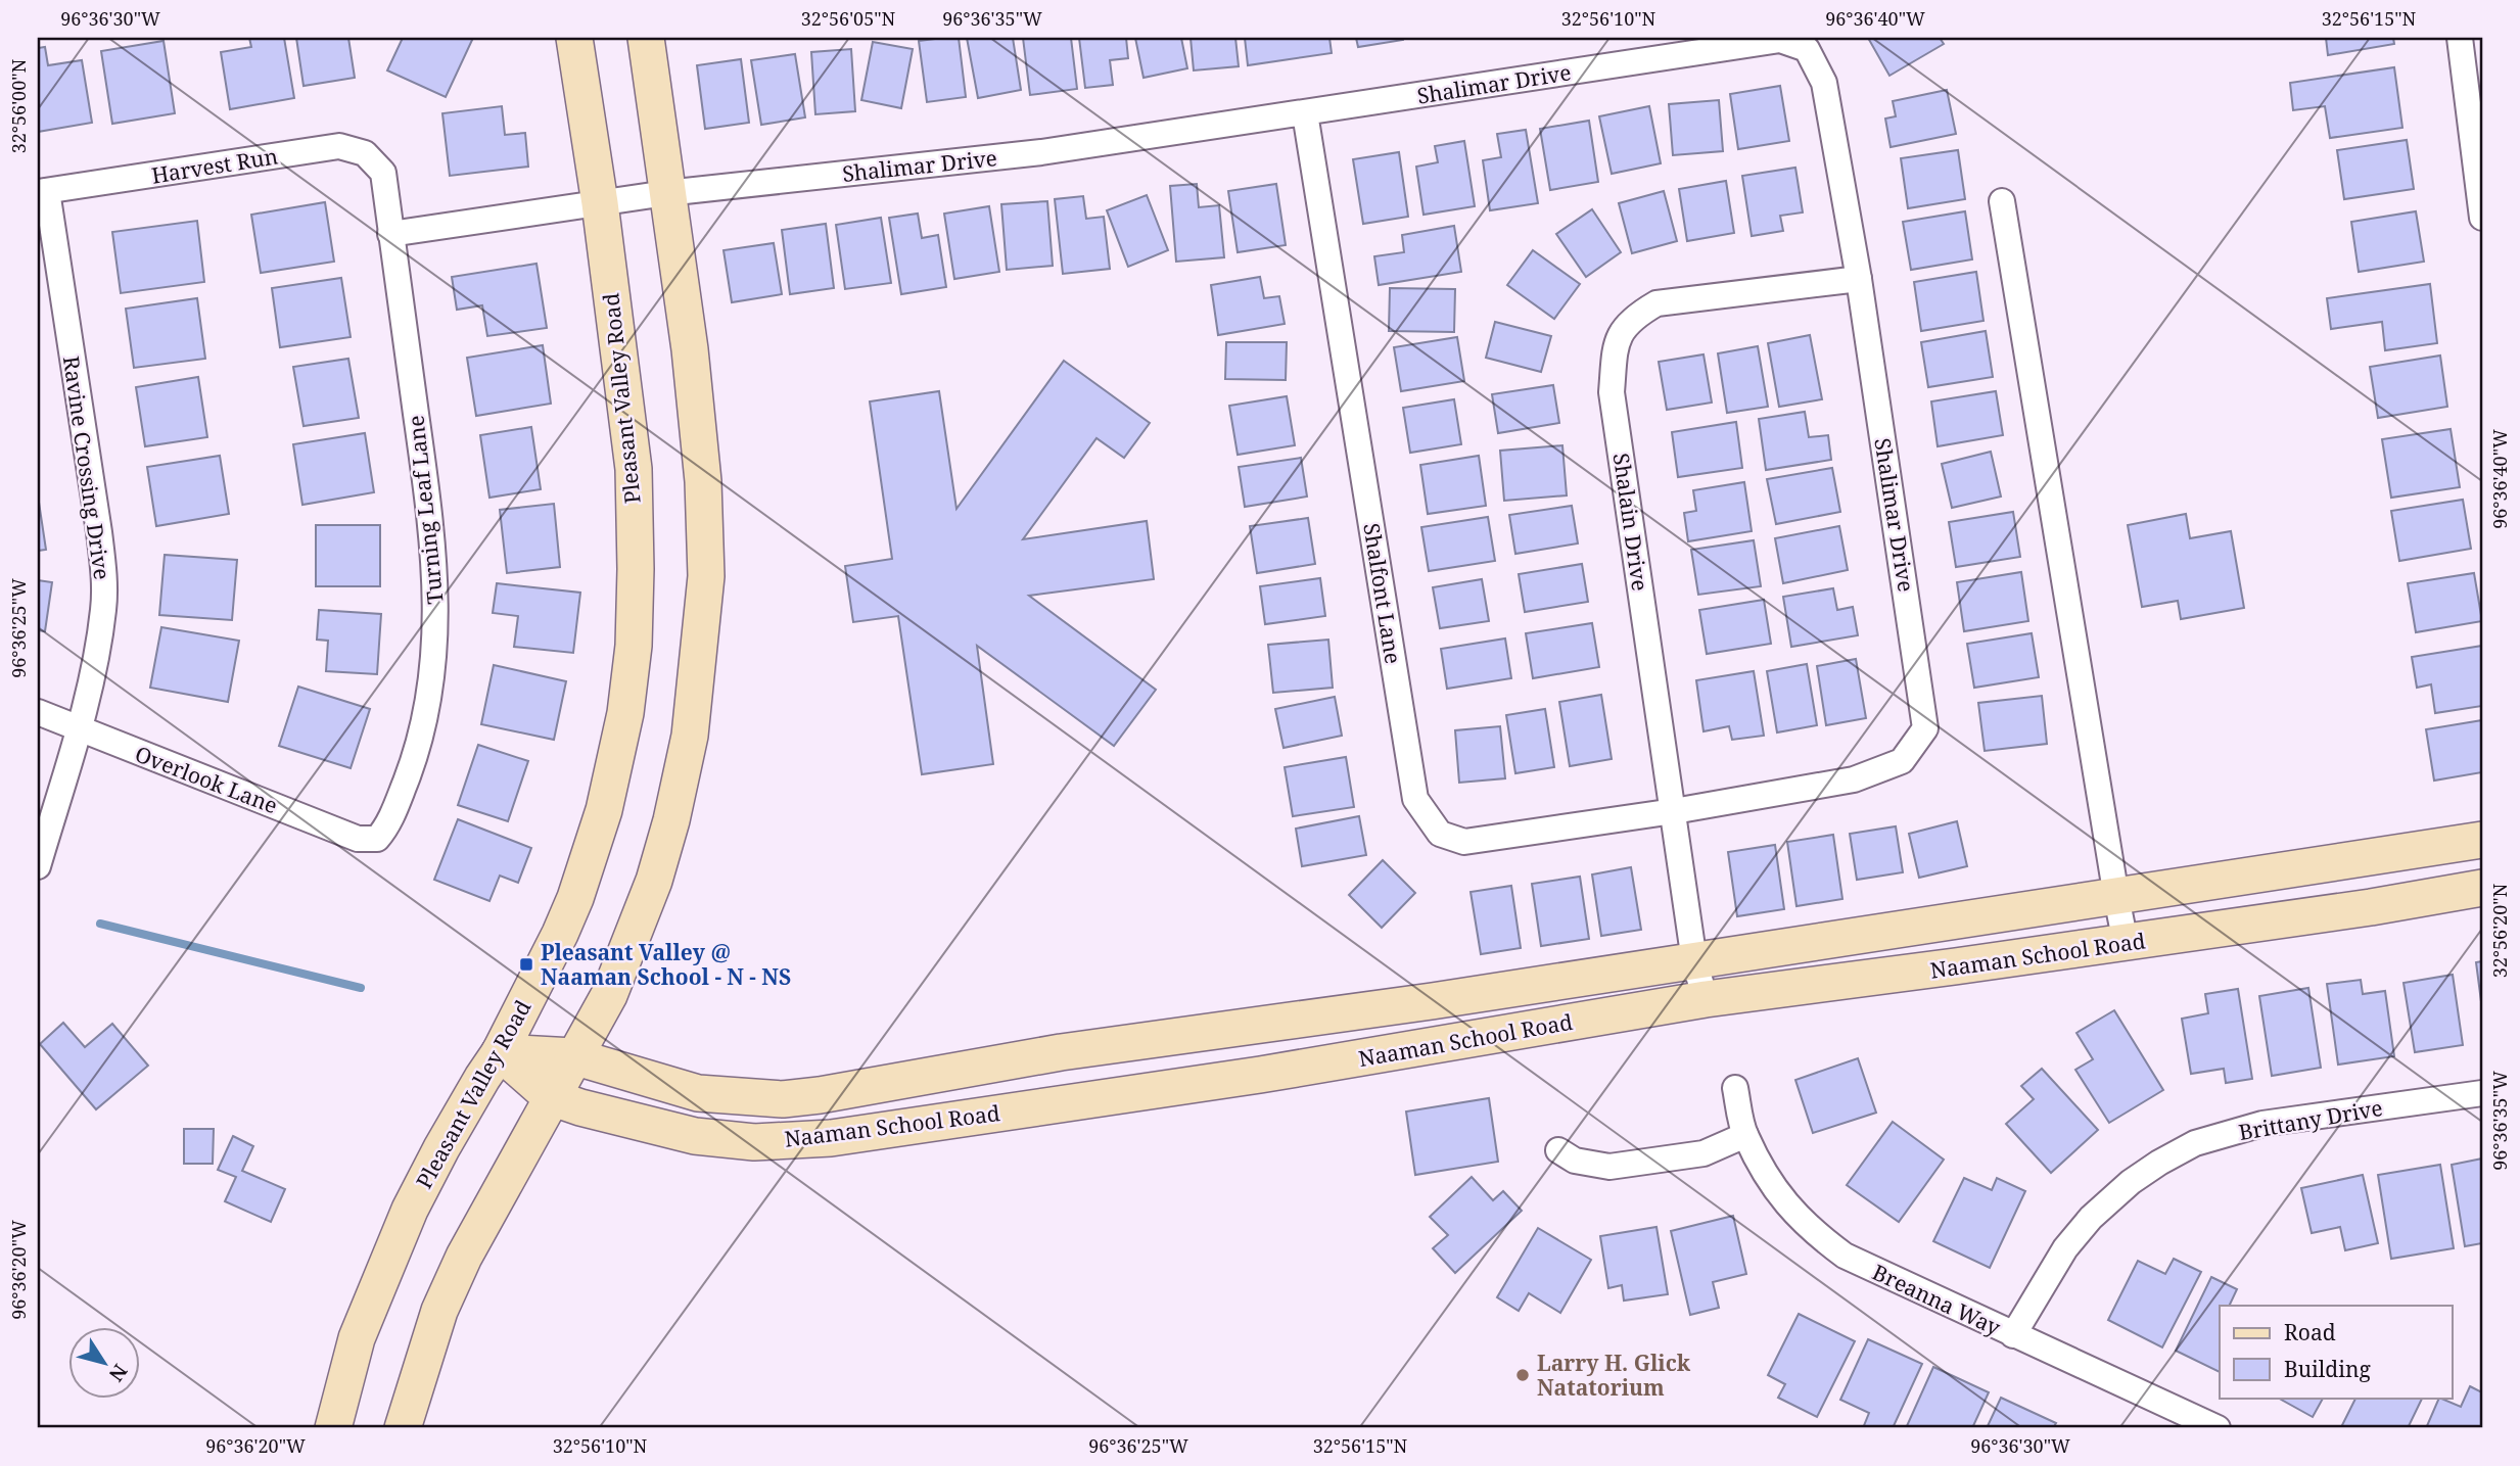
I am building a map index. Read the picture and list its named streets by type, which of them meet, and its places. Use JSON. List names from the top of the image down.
{
  "streets": {
    "main road": ["Pleasant Valley Road", "Naaman School Road"],
    "street": [
      "Shalimar Drive",
      "Harvest Run",
      "Ravine Crossing Drive",
      "Turning Leaf Lane",
      "Shalain Drive",
      "Shalfont Lane",
      "Overlook Lane",
      "Brittany Drive",
      "Breanna Way"
    ]
  },
  "crossings": [
    ["Shalimar Drive", "Pleasant Valley Road"],
    ["Shalimar Drive", "Turning Leaf Lane"],
    ["Shalimar Drive", "Shalain Drive"],
    ["Shalimar Drive", "Shalfont Lane"],
    ["Harvest Run", "Ravine Crossing Drive"],
    ["Harvest Run", "Turning Leaf Lane"],
    ["Pleasant Valley Road", "Naaman School Road"],
    ["Ravine Crossing Drive", "Overlook Lane"],
    ["Turning Leaf Lane", "Overlook Lane"],
    ["Shalain Drive", "Shalfont Lane"],
    ["Shalain Drive", "Naaman School Road"],
    ["Brittany Drive", "Breanna Way"]
  ],
  "places": {
    "transit": ["Pleasant Valley @ Naaman School - N - NS"],
    "other": ["Larry H. Glick Natatorium"]
  },
  "legend": ["Road", "Building"],
  "north": "bottom right",
  "coordinates": [
    "96°36'30\"W",
    "32°56'05\"N",
    "96°36'35\"W",
    "32°56'10\"N",
    "96°36'40\"W",
    "32°56'15\"N",
    "32°56'00\"N",
    "96°36'25\"W",
    "32°56'20\"N",
    "96°36'20\"W"
  ]
}
